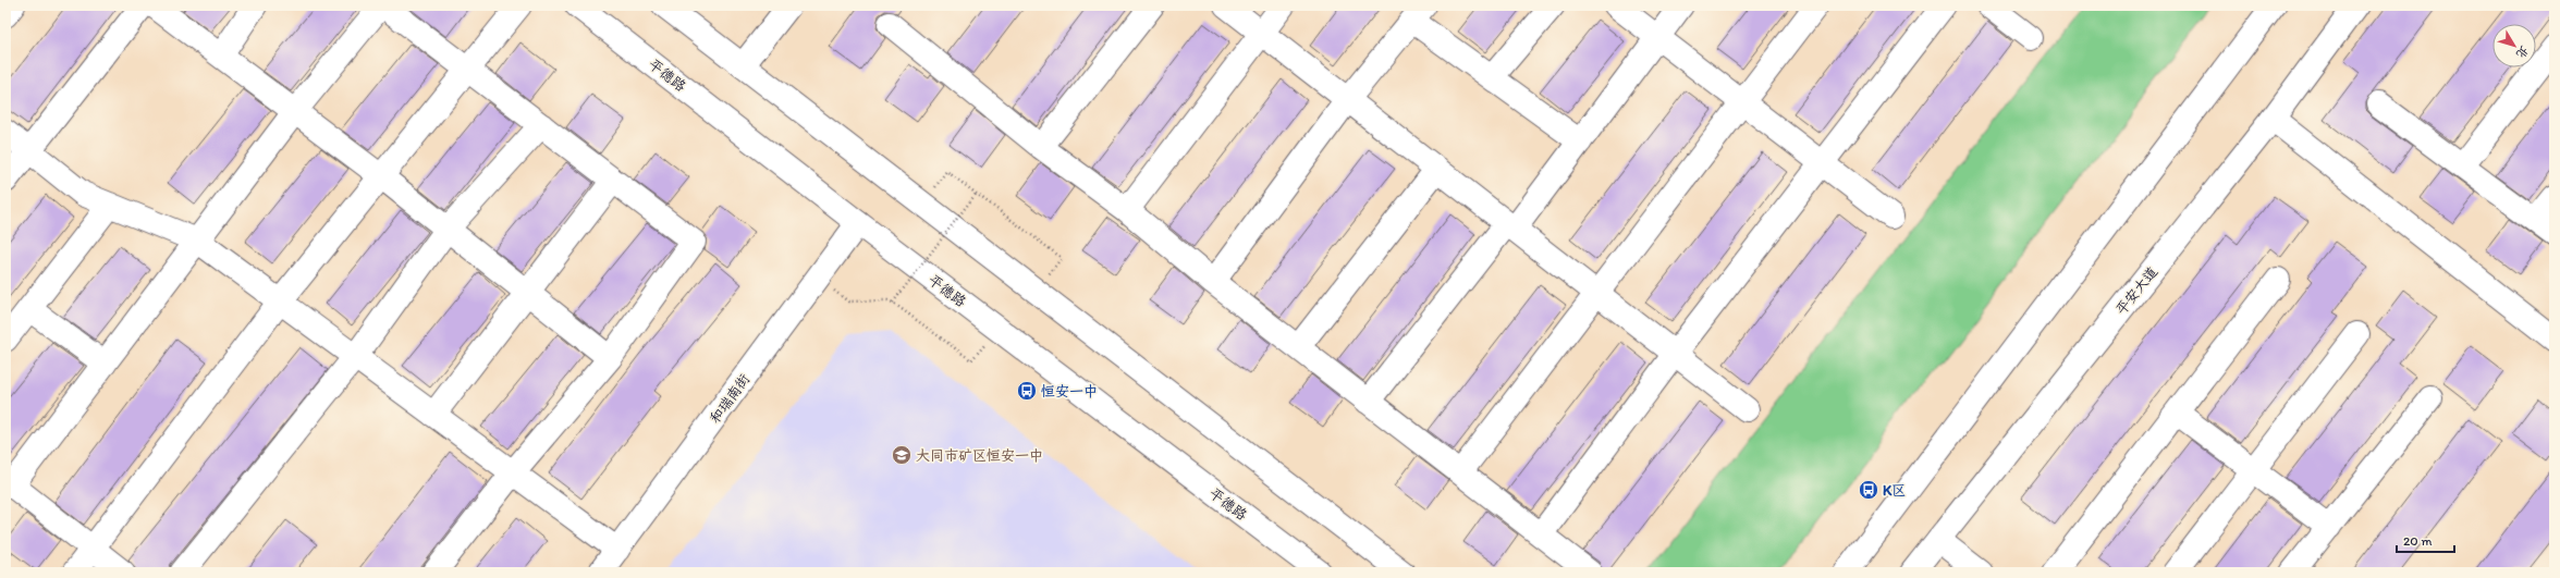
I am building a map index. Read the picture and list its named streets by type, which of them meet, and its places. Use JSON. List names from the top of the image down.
{
  "streets": {
    "main road": ["平德路", "平安大道", "和瑞南街"]
  },
  "crossings": [
    ["平德路", "和瑞南街"]
  ],
  "places": {
    "bus stop": ["恒安一中", "K区"],
    "school or university": ["大同市矿区恒安一中"]
  },
  "scale_bar": "20 m",
  "north": "bottom right"
}
